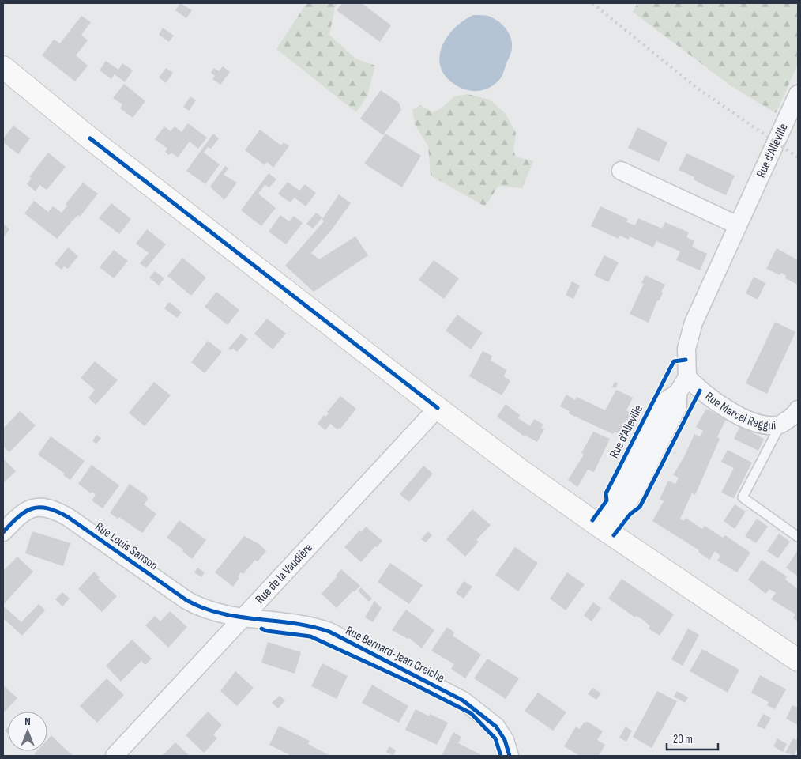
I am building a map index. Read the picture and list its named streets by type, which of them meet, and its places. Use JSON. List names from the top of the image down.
{
  "streets": {
    "street": [
      "Rue d'Alleville",
      "Rue Marcel Reggui",
      "Rue Louis Sanson",
      "Rue de la Vaudière",
      "Rue Bernard-Jean Creiche"
    ]
  },
  "crossings": [
    ["Rue d'Alleville", "Rue Marcel Reggui"],
    ["Rue Louis Sanson", "Rue de la Vaudière"],
    ["Rue Louis Sanson", "Rue Bernard-Jean Creiche"],
    ["Rue de la Vaudière", "Rue Bernard-Jean Creiche"]
  ],
  "scale_bar": "20 m",
  "north": "top"
}
